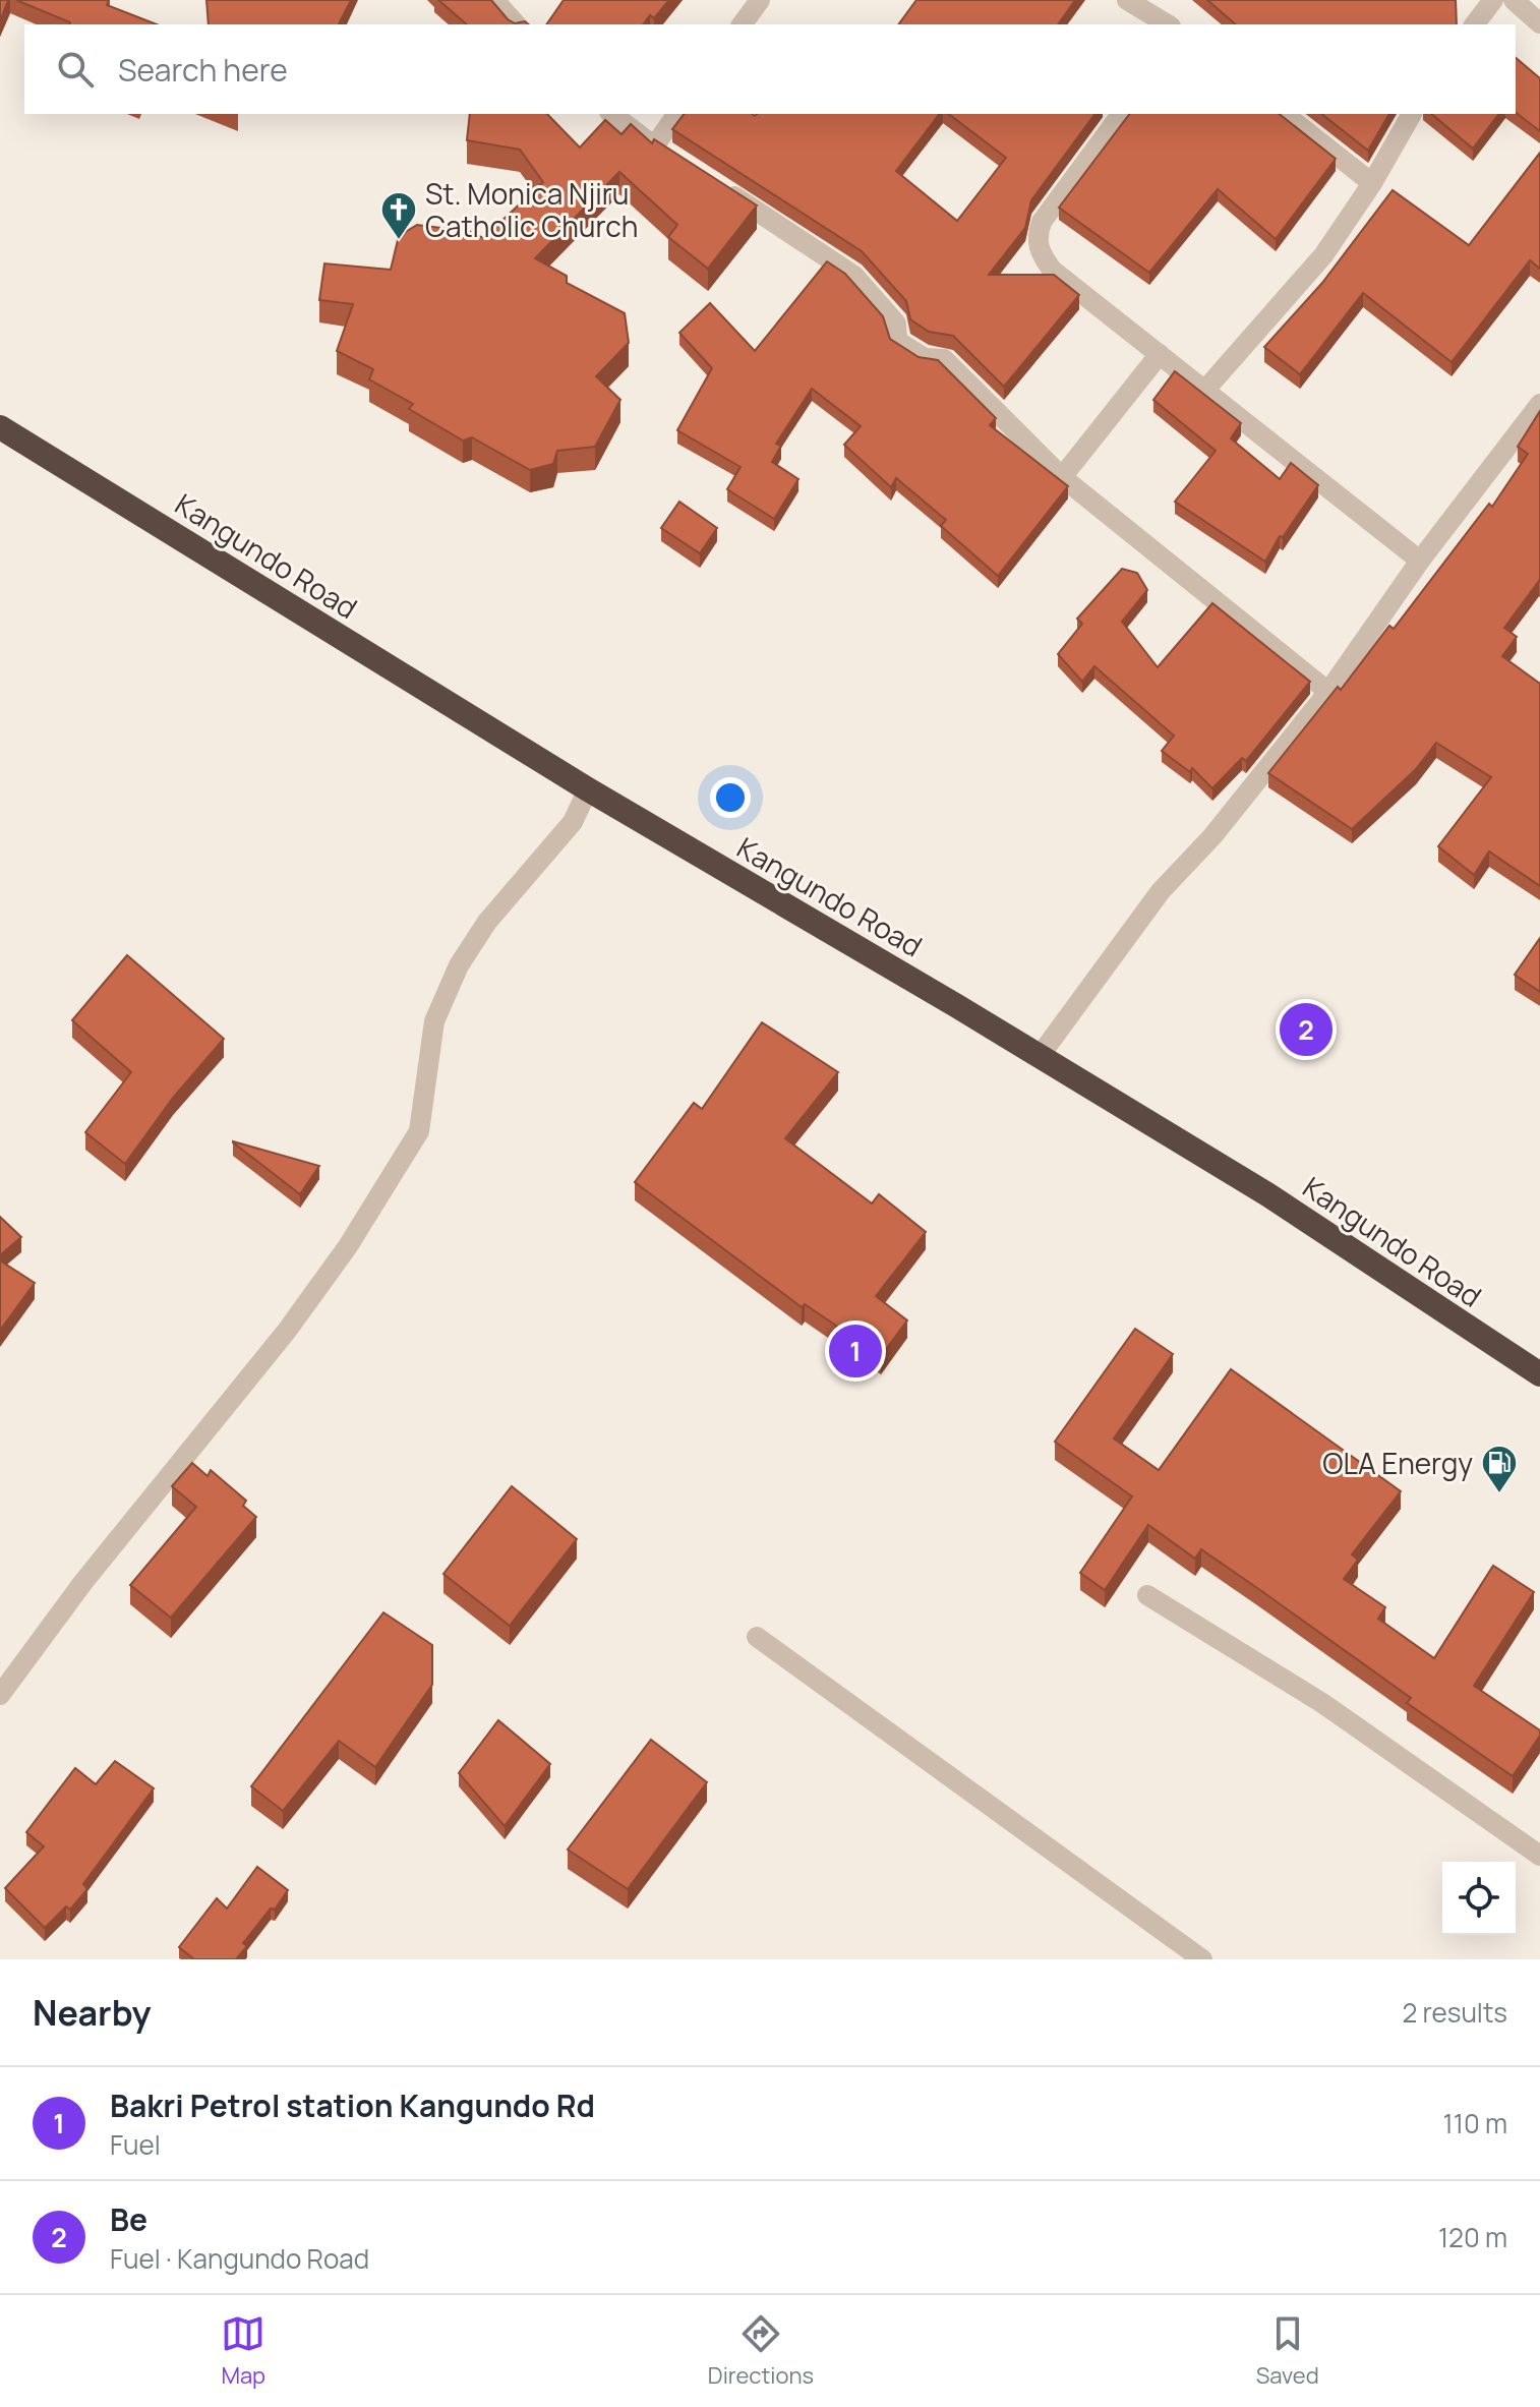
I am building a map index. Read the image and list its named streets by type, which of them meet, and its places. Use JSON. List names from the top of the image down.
{
  "streets": {
    "highway": ["Kangundo Road"]
  },
  "places": {
    "church": ["St. Monica Njiru Catholic Church"],
    "fuel station": ["OLA Energy"]
  },
  "page": {
    "search": "Search here",
    "pins": ["2", "1"],
    "heading": ["Nearby", "2 results"],
    "list": [
      {
        "mark": "1",
        "name": "Bakri Petrol station Kangundo Rd",
        "note": "Fuel",
        "value": "110 m"
      },
      {
        "mark": "2",
        "name": "Be",
        "note": "Fuel · Kangundo Road",
        "value": "120 m"
      }
    ],
    "nav": ["Map", "Directions", "Saved"]
  }
}
